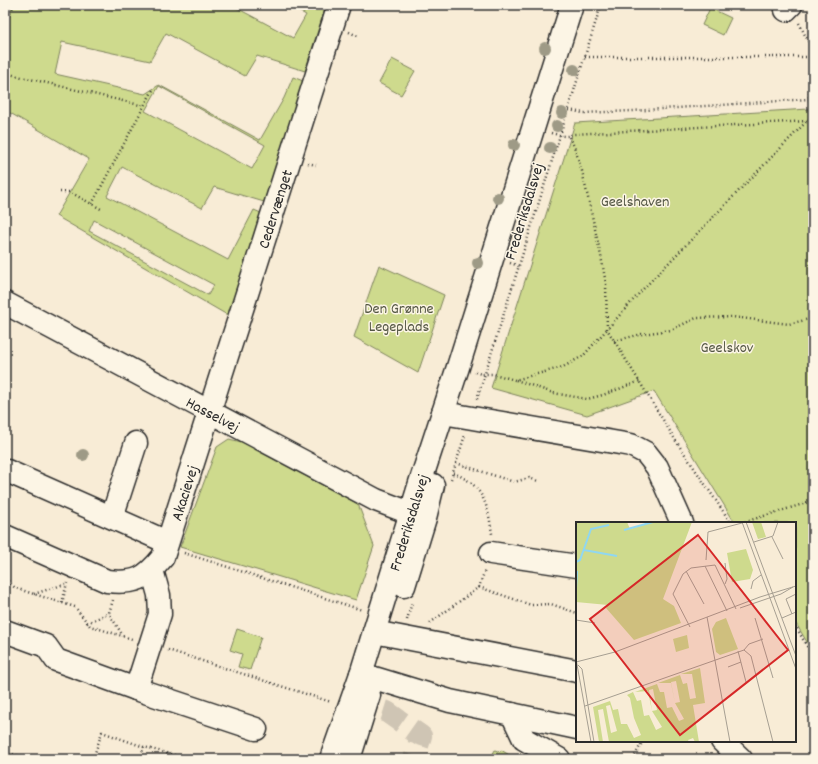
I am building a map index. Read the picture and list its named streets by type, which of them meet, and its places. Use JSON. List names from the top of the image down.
{
  "streets": {
    "street": [
      "Cedervænget",
      "Frederiksdalsvej",
      "Hasselvej",
      "Akacievej"
    ]
  },
  "crossings": [
    ["Cedervænget", "Hasselvej"],
    ["Cedervænget", "Akacievej"],
    ["Frederiksdalsvej", "Hasselvej"],
    ["Hasselvej", "Akacievej"]
  ],
  "parks": ["Geelshaven", "Den Grønne Legeplads", "Geelskov"]
}
